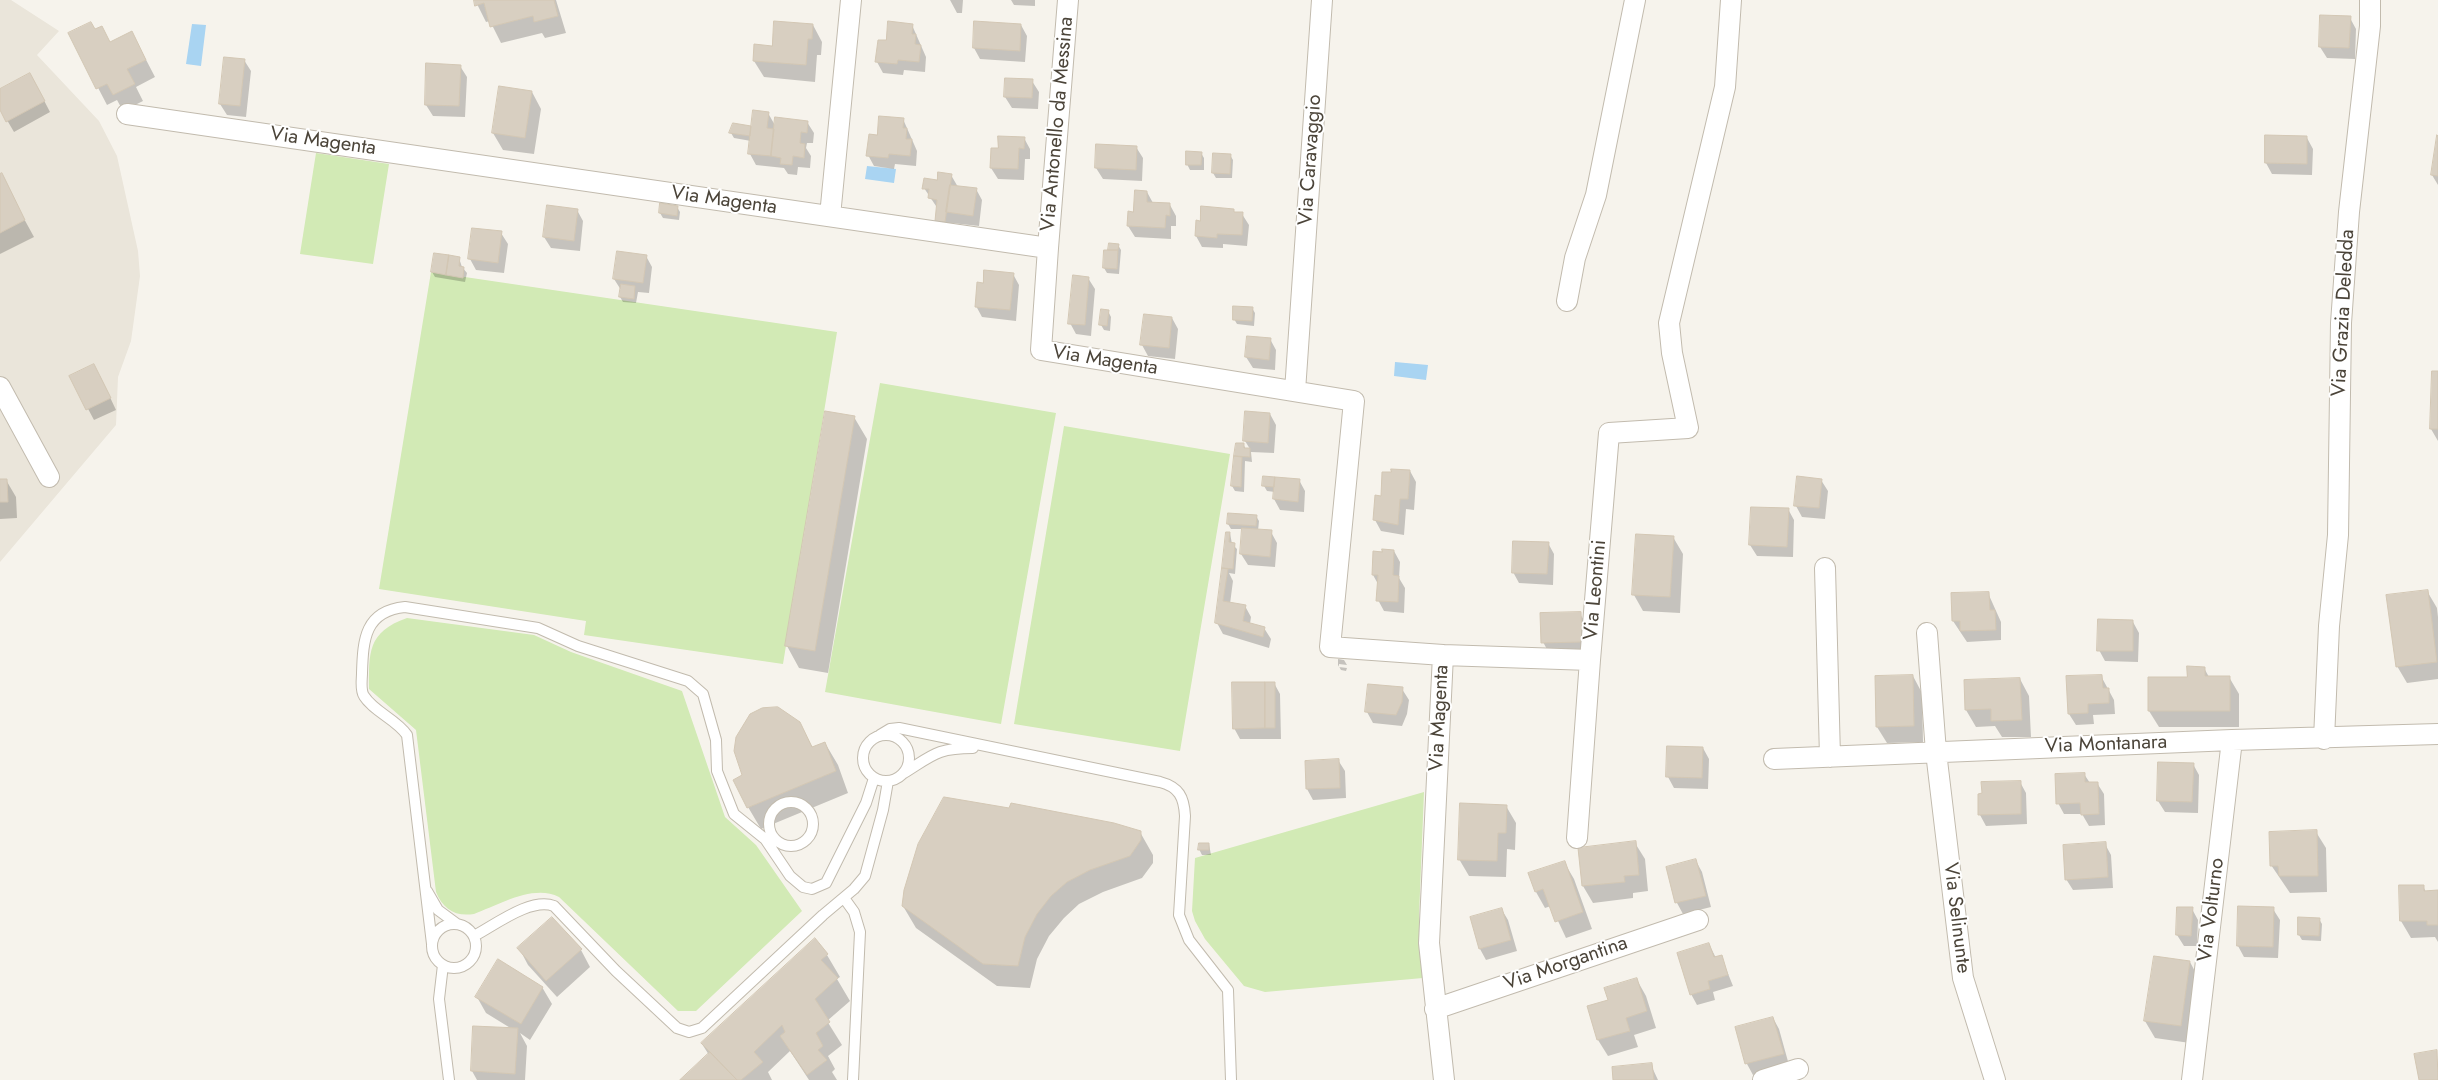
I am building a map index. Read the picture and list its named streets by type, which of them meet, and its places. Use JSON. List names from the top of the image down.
{
  "streets": {
    "street": [
      "Via Antonello da Messina",
      "Via Magenta",
      "Via Caravaggio",
      "Via Grazia Deledda",
      "Via Leontini",
      "Via Montanara",
      "Via Volturno",
      "Via Selinunte",
      "Via Morgantina"
    ]
  },
  "crossings": [
    ["Via Antonello da Messina", "Via Magenta"],
    ["Via Magenta", "Via Caravaggio"],
    ["Via Magenta", "Via Leontini"],
    ["Via Magenta", "Via Morgantina"],
    ["Via Grazia Deledda", "Via Montanara"],
    ["Via Montanara", "Via Volturno"],
    ["Via Montanara", "Via Selinunte"]
  ]
}
